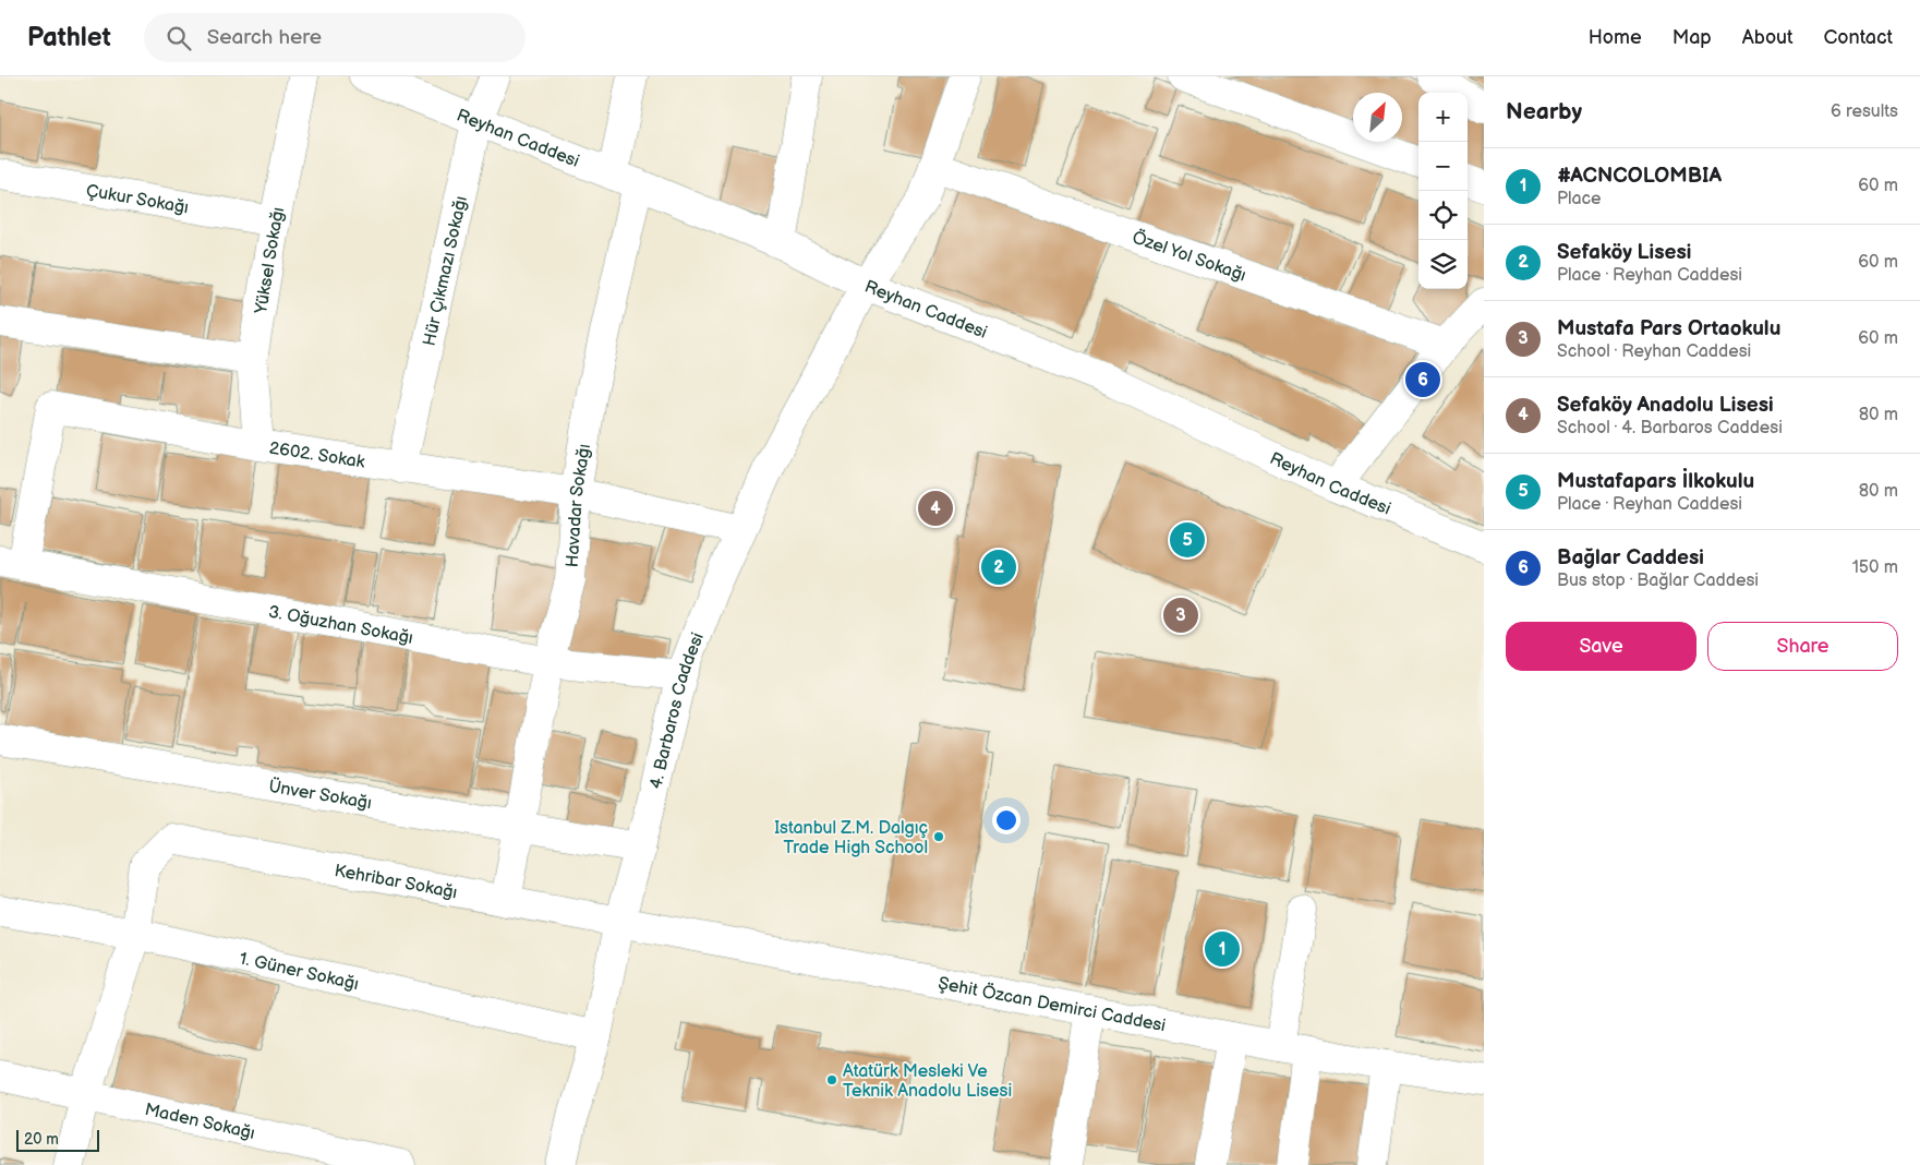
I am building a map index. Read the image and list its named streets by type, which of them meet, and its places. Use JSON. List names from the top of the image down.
{
  "streets": {
    "street": [
      "Reyhan Caddesi",
      "Çukur Sokağı",
      "Özel Yol Sokağı",
      "Yüksel Sokağı",
      "Hür Çıkmazı Sokağı",
      "2602. Sokak",
      "Havadar Sokağı",
      "3. Oğuzhan Sokağı",
      "4. Barbaros Caddesi",
      "Ünver Sokağı",
      "Kehribar Sokağı",
      "1. Güner Sokağı",
      "Şehit Özcan Demirci Caddesi",
      "Maden Sokağı"
    ]
  },
  "crossings": [
    ["Reyhan Caddesi", "Hür Çıkmazı Sokağı"],
    ["Reyhan Caddesi", "Havadar Sokağı"],
    ["Reyhan Caddesi", "4. Barbaros Caddesi"],
    ["Çukur Sokağı", "Yüksel Sokağı"],
    ["Özel Yol Sokağı", "4. Barbaros Caddesi"],
    ["Yüksel Sokağı", "2602. Sokak"],
    ["Hür Çıkmazı Sokağı", "2602. Sokak"],
    ["2602. Sokak", "Havadar Sokağı"],
    ["2602. Sokak", "3. Oğuzhan Sokağı"],
    ["2602. Sokak", "4. Barbaros Caddesi"],
    ["Havadar Sokağı", "3. Oğuzhan Sokağı"],
    ["Havadar Sokağı", "Ünver Sokağı"],
    ["Havadar Sokağı", "Kehribar Sokağı"],
    ["3. Oğuzhan Sokağı", "4. Barbaros Caddesi"],
    ["4. Barbaros Caddesi", "Ünver Sokağı"],
    ["4. Barbaros Caddesi", "Kehribar Sokağı"],
    ["4. Barbaros Caddesi", "1. Güner Sokağı"],
    ["4. Barbaros Caddesi", "Şehit Özcan Demirci Caddesi"],
    ["Kehribar Sokağı", "1. Güner Sokağı"],
    ["Kehribar Sokağı", "Şehit Özcan Demirci Caddesi"]
  ],
  "places": ["Istanbul Z.M. Dalgıç Trade High School", "Atatürk Mesleki Ve Teknik Anadolu Lisesi"],
  "scale_bar": "20 m",
  "north": "top right",
  "page": {
    "header": "Pathlet",
    "search": "Search here",
    "nav": [
      "Home",
      "Map",
      "About",
      "Contact"
    ],
    "heading": ["Nearby", "6 results"],
    "map_buttons": ["+", "−"],
    "list": [
      {
        "mark": "1",
        "name": "#ACNCOLOMBIA",
        "note": "Place",
        "value": "60 m"
      },
      {
        "mark": "2",
        "name": "Sefaköy Lisesi",
        "note": "Place · Reyhan Caddesi",
        "value": "60 m"
      },
      {
        "mark": "3",
        "name": "Mustafa Pars Ortaokulu",
        "note": "School · Reyhan Caddesi",
        "value": "60 m"
      },
      {
        "mark": "4",
        "name": "Sefaköy Anadolu Lisesi",
        "note": "School · 4. Barbaros Caddesi",
        "value": "80 m"
      },
      {
        "mark": "5",
        "name": "Mustafapars İlkokulu",
        "note": "Place · Reyhan Caddesi",
        "value": "80 m"
      },
      {
        "mark": "6",
        "name": "Bağlar Caddesi",
        "note": "Bus stop · Bağlar Caddesi",
        "value": "150 m"
      }
    ],
    "pins": [
      "6",
      "4",
      "5",
      "2",
      "3",
      "1"
    ],
    "buttons": ["Save", "Share"],
    "scale": "20 m"
  }
}
